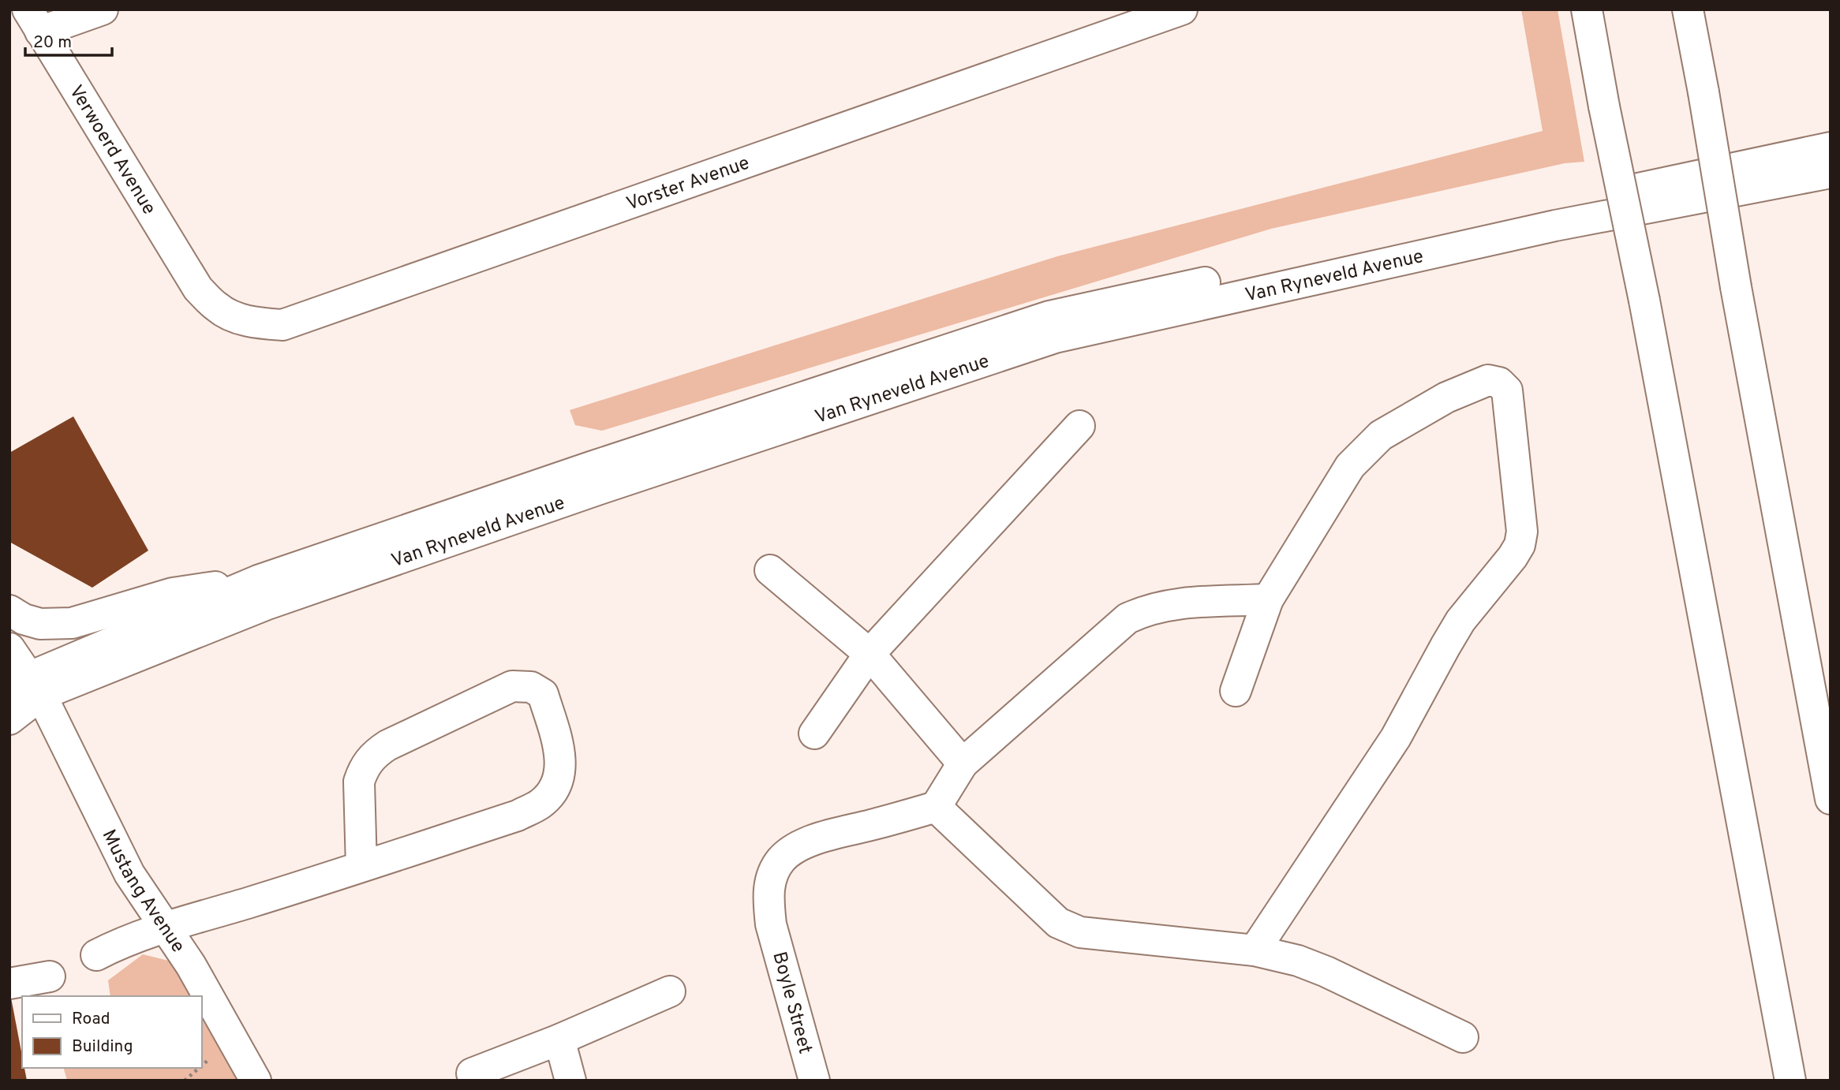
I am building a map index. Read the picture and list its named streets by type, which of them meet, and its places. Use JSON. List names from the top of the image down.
{
  "streets": {
    "main road": [
      "Verwoerd Avenue",
      "Vorster Avenue",
      "Van Ryneveld Avenue",
      "Mustang Avenue",
      "Boyle Street"
    ]
  },
  "crossings": [
    ["Verwoerd Avenue", "Vorster Avenue"],
    ["Van Ryneveld Avenue", "Mustang Avenue"]
  ],
  "legend": ["Road", "Building"],
  "scale_bar": "20 m"
}
